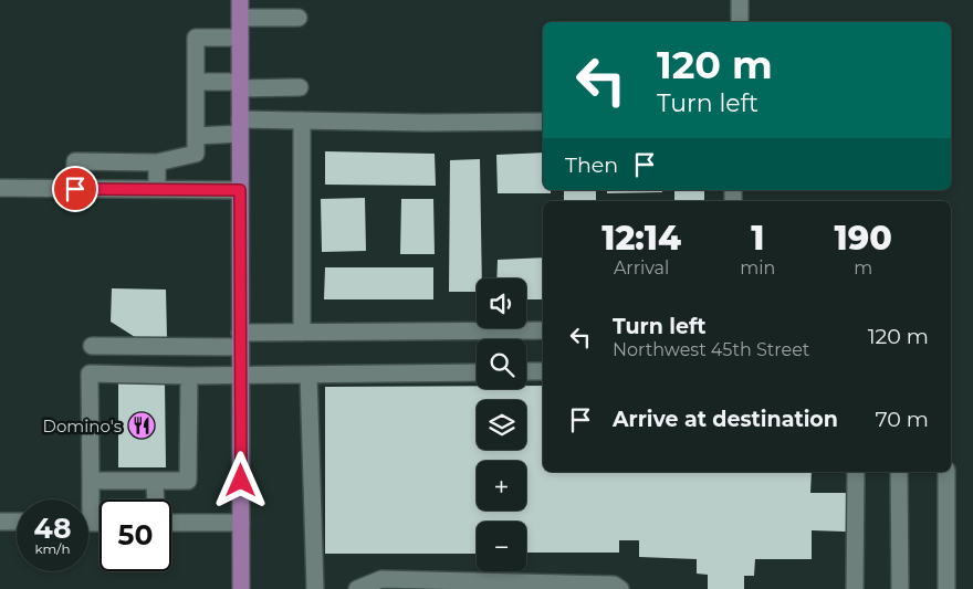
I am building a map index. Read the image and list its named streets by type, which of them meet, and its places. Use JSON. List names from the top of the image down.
{
  "places": {
    "restaurant": ["Domino's"]
  },
  "page": {
    "turn": ["120 m", "Turn left"],
    "then": "Then",
    "eta": [
      "12:14",
      "Arrival",
      "1",
      "min",
      "190",
      "m"
    ],
    "map_buttons": ["+", "−"],
    "list": [
      {
        "name": "Turn left",
        "note": "Northwest 45th Street",
        "value": "120 m"
      },
      {
        "name": "Arrive at destination",
        "value": "70 m"
      }
    ],
    "speed": "48 km/h",
    "limit": "50"
  }
}
